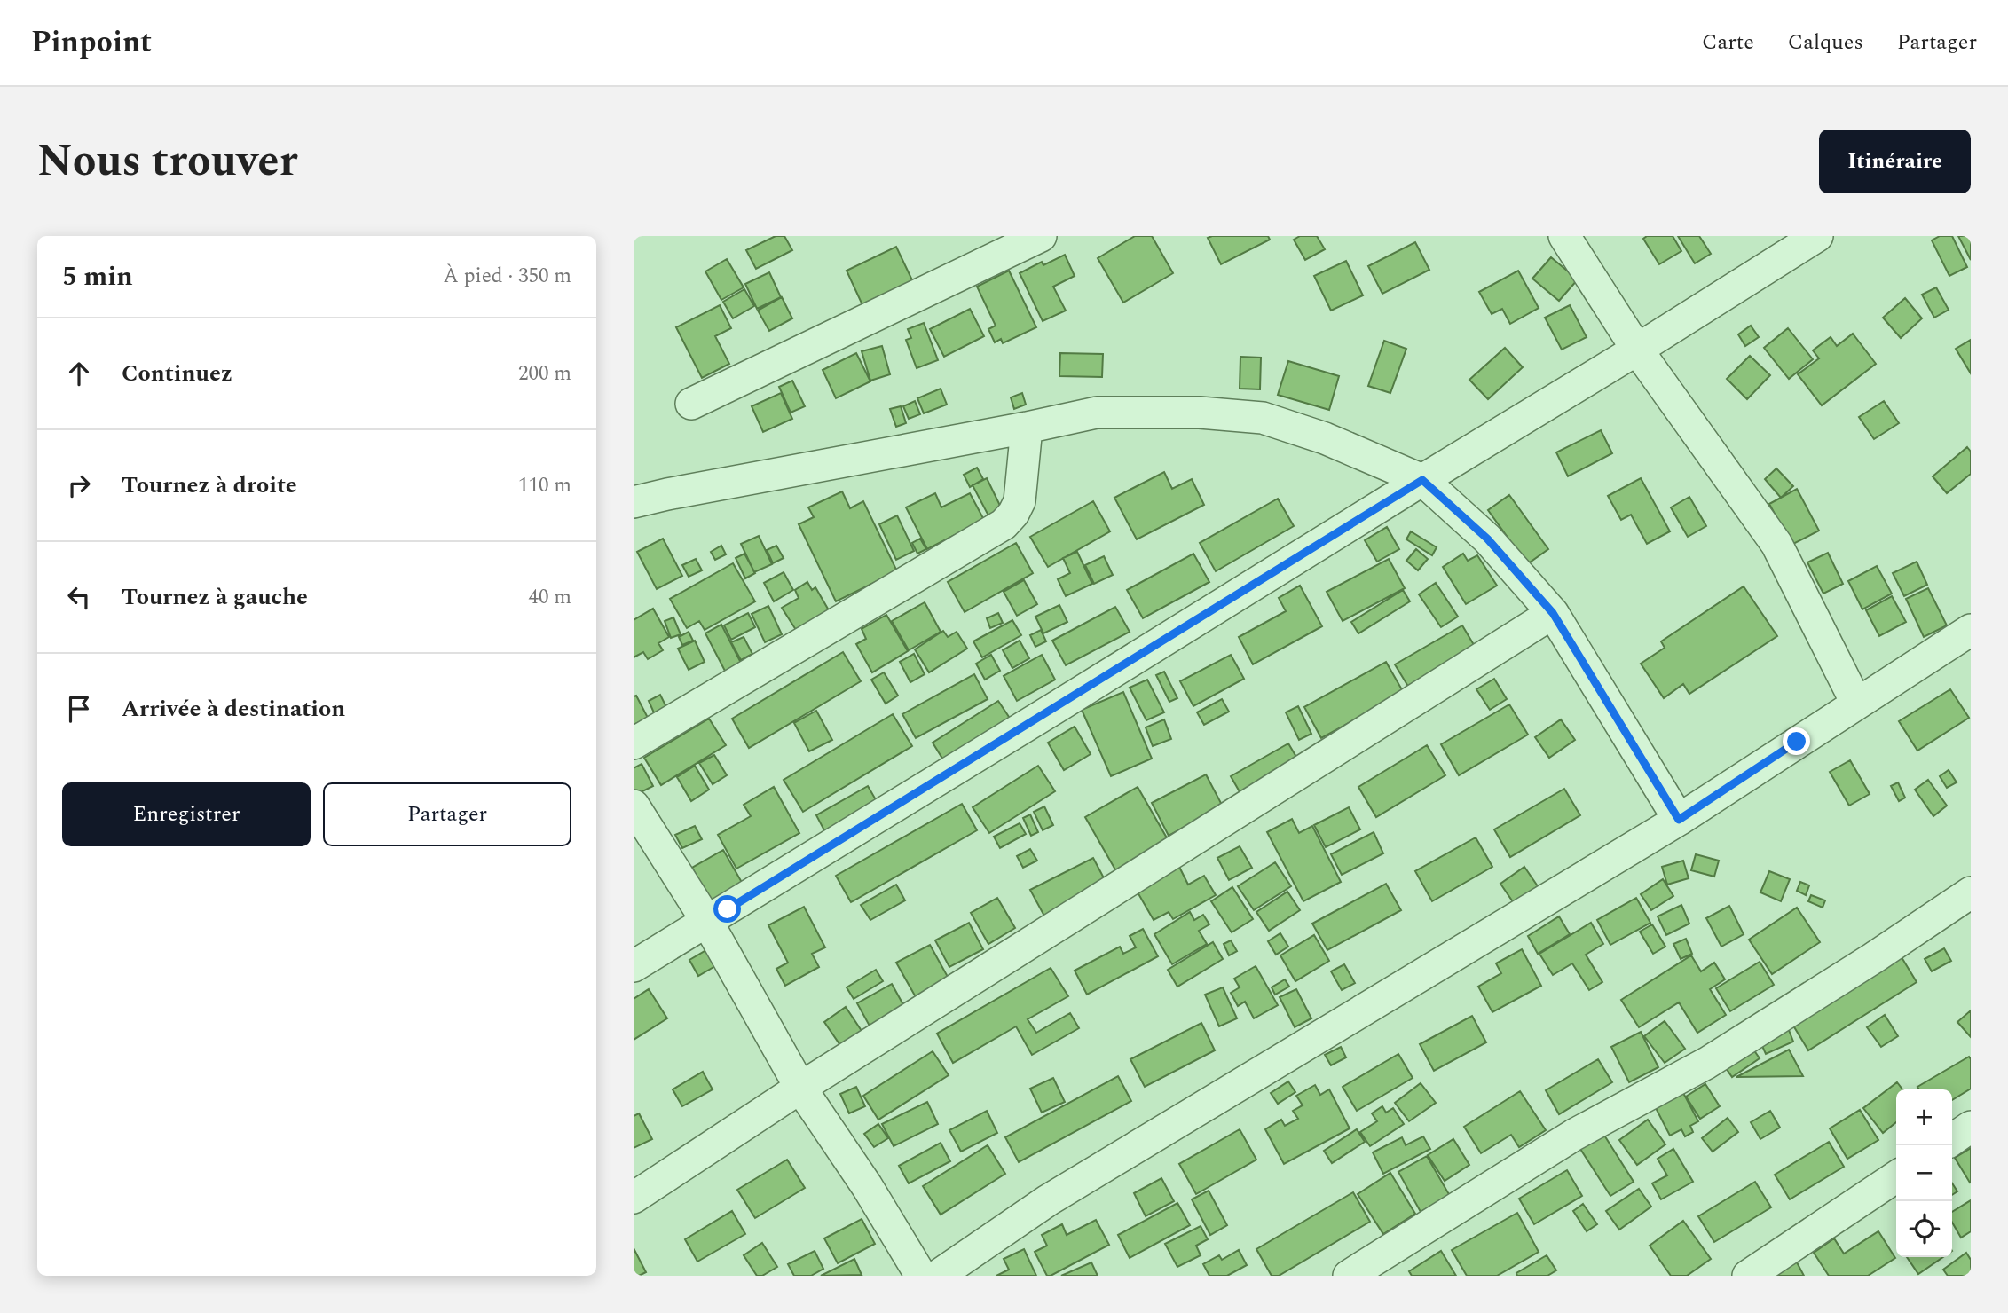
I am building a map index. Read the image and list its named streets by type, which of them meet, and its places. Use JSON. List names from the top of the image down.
{
  "page": {
    "header": "Pinpoint",
    "nav": ["Carte", "Calques", "Partager"],
    "title": "Nous trouver",
    "buttons": [
      "Itinéraire",
      ["Enregistrer", "Partager"]
    ],
    "heading": ["5 min", "À pied · 350 m"],
    "list": [
      ["Continuez", "200 m"],
      ["Tournez à droite", "110 m"],
      ["Tournez à gauche", "40 m"],
      "Arrivée à destination"
    ],
    "map_buttons": ["+", "−"]
  }
}
